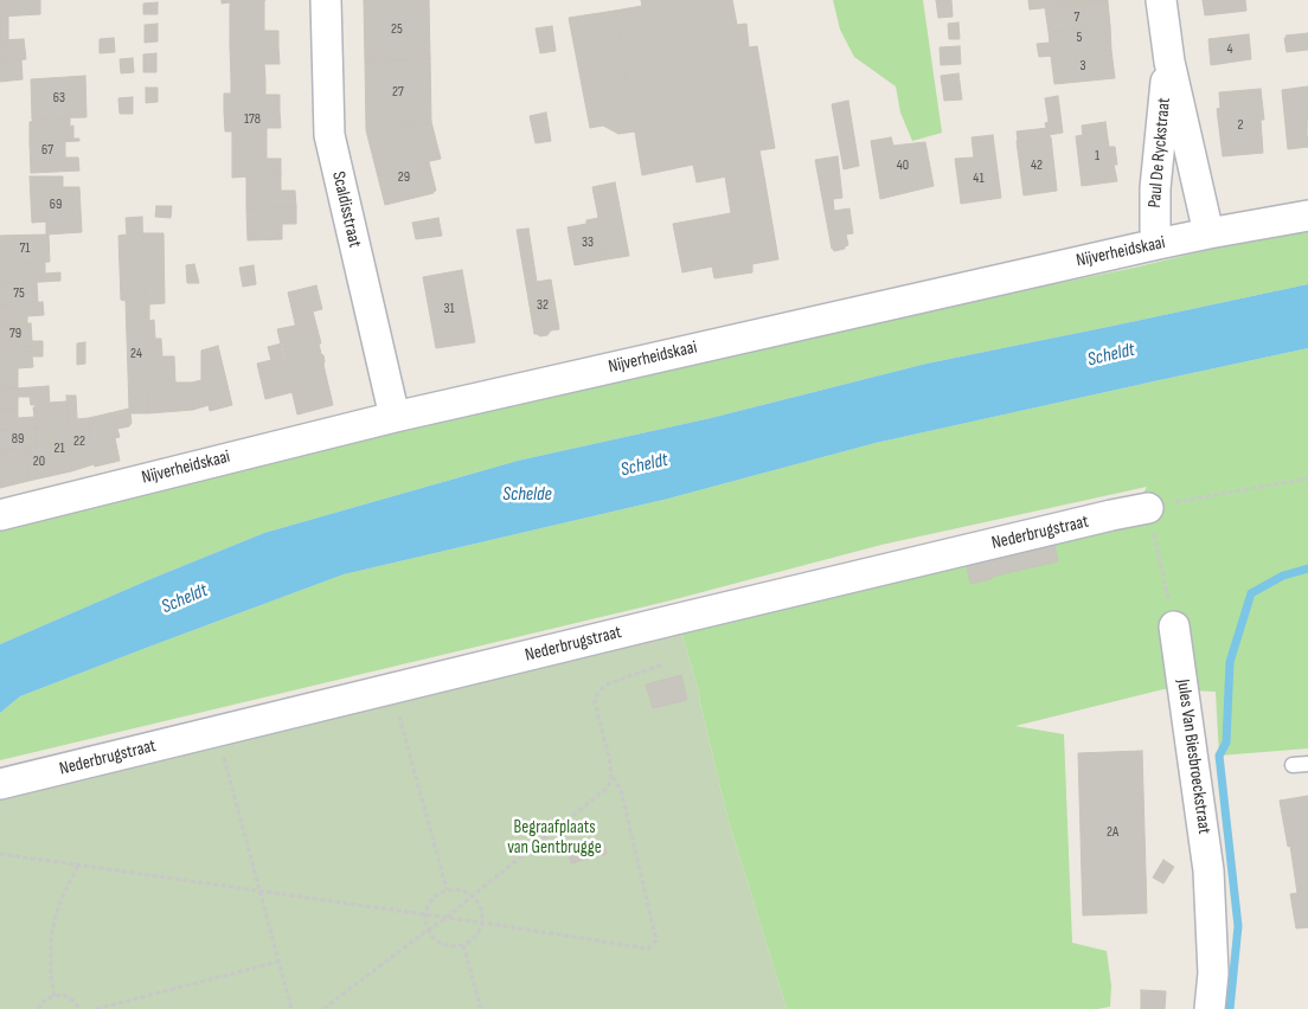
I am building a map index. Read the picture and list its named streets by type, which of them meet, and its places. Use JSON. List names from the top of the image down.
{
  "streets": {
    "street": [
      "Paul De Ryckstraat",
      "Scaldisstraat",
      "Nijverheidskaai",
      "Nederbrugstraat",
      "Jules Van Biesbroeckstraat"
    ]
  },
  "crossings": [
    ["Paul De Ryckstraat", "Nijverheidskaai"],
    ["Scaldisstraat", "Nijverheidskaai"]
  ],
  "water": ["Scheldt", "Schelde"],
  "parks": ["Begraafplaats van Gentbrugge"],
  "house_numbers": [
    "7",
    "25",
    "5",
    "4",
    "3",
    "27",
    "63",
    "178",
    "2",
    "67",
    "1",
    "40",
    "42",
    "29",
    "41",
    "69",
    "33",
    "71",
    "75",
    "32",
    "31",
    "79",
    "24",
    "89",
    "22",
    "21",
    "20",
    "2A"
  ]
}
